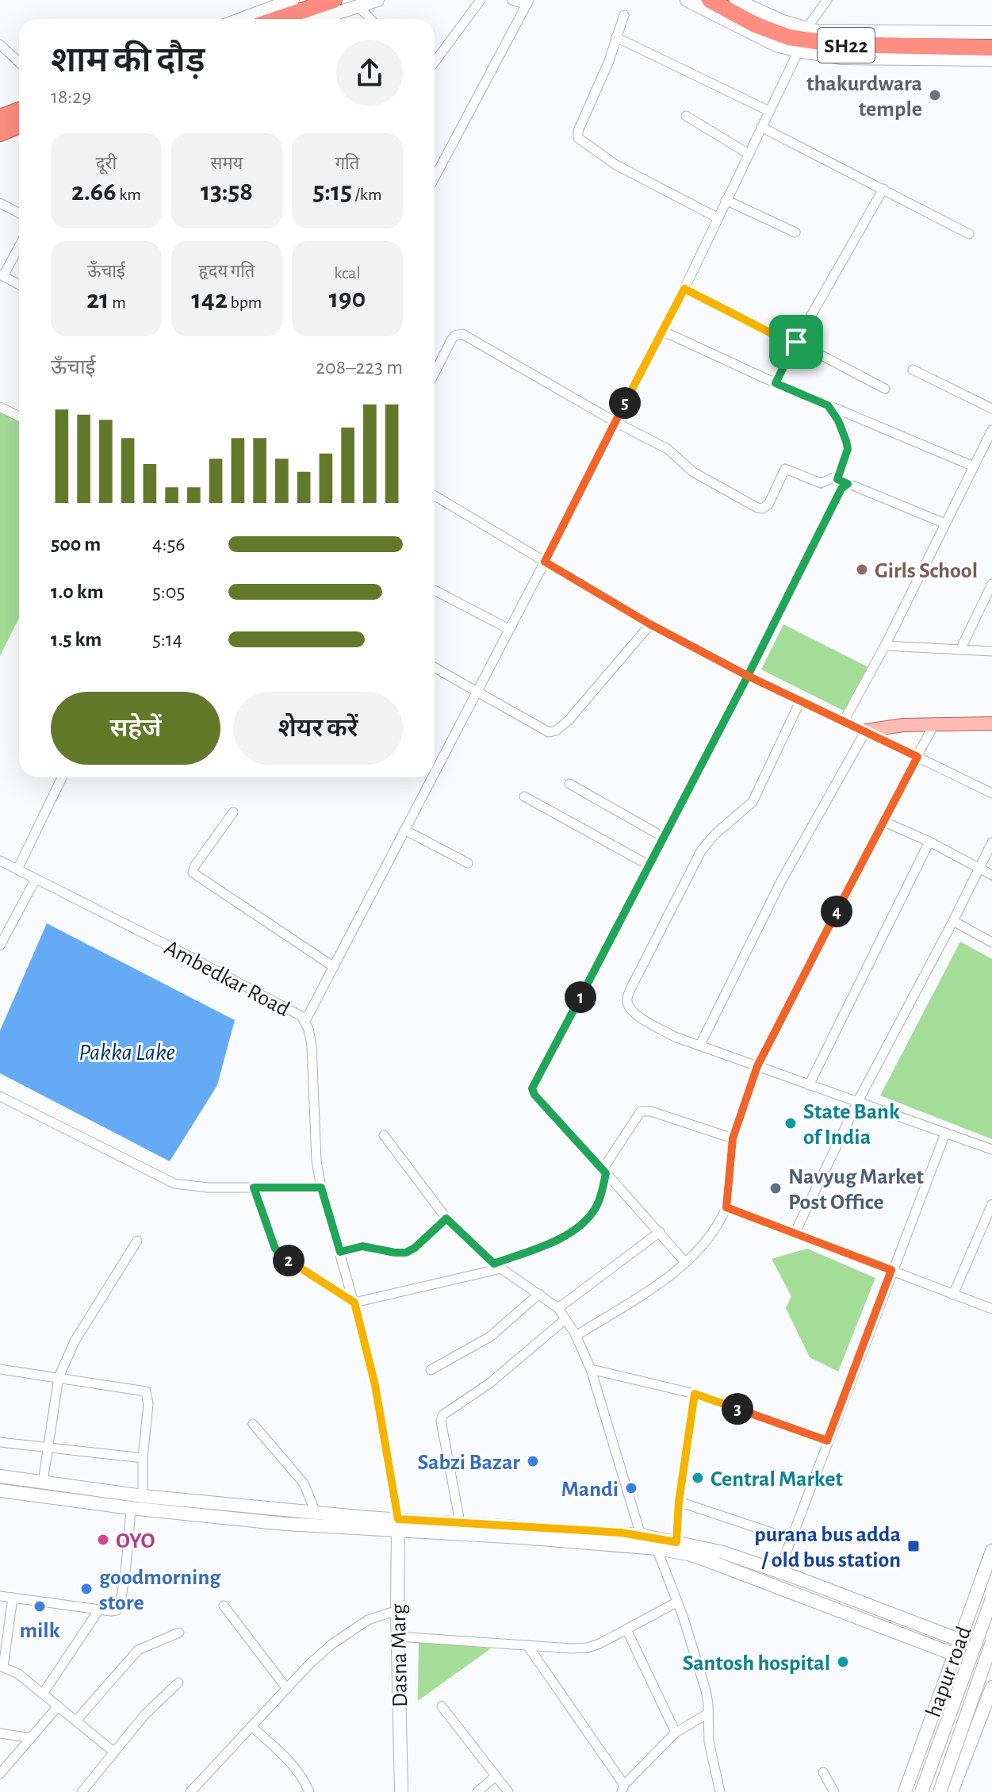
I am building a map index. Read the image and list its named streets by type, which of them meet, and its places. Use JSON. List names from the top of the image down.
{
  "streets": {
    "highway": ["SH22"],
    "street": ["Ambedkar Road", "Dasna Marg", "hapur road"]
  },
  "crossings": [
    ["Ambedkar Road", "Dasna Marg"]
  ],
  "water": ["Pakka Lake"],
  "places": {
    "other": [
      "thakurdwara temple",
      "Girls School",
      "State Bank of India",
      "Navyug Market Post Office",
      "Sabzi Bazar",
      "Central Market",
      "Mandi",
      "OYO",
      "goodmorning store",
      "milk",
      "Santosh hospital"
    ],
    "transit": ["purana bus adda / old bus station"]
  },
  "page": {
    "heading": ["शाम की दौड़", "18:29"],
    "stats": [
      ["दूरी", "2.66 km"],
      ["समय", "13:58"],
      ["गति", "5:15 /km"],
      ["ऊँचाई", "21 m"],
      ["हृदय गति", "142 bpm"],
      ["kcal", "190"]
    ],
    "chart": ["ऊँचाई", "208–223 m"],
    "pins": [
      "5",
      "4",
      "1",
      "2",
      "3"
    ],
    "list": [
      {
        "name": "500 m",
        "note": "4:56"
      },
      {
        "name": "1.0 km",
        "note": "5:05"
      },
      {
        "name": "1.5 km",
        "note": "5:14"
      }
    ],
    "buttons": ["सहेजें", "शेयर करें"]
  }
}
